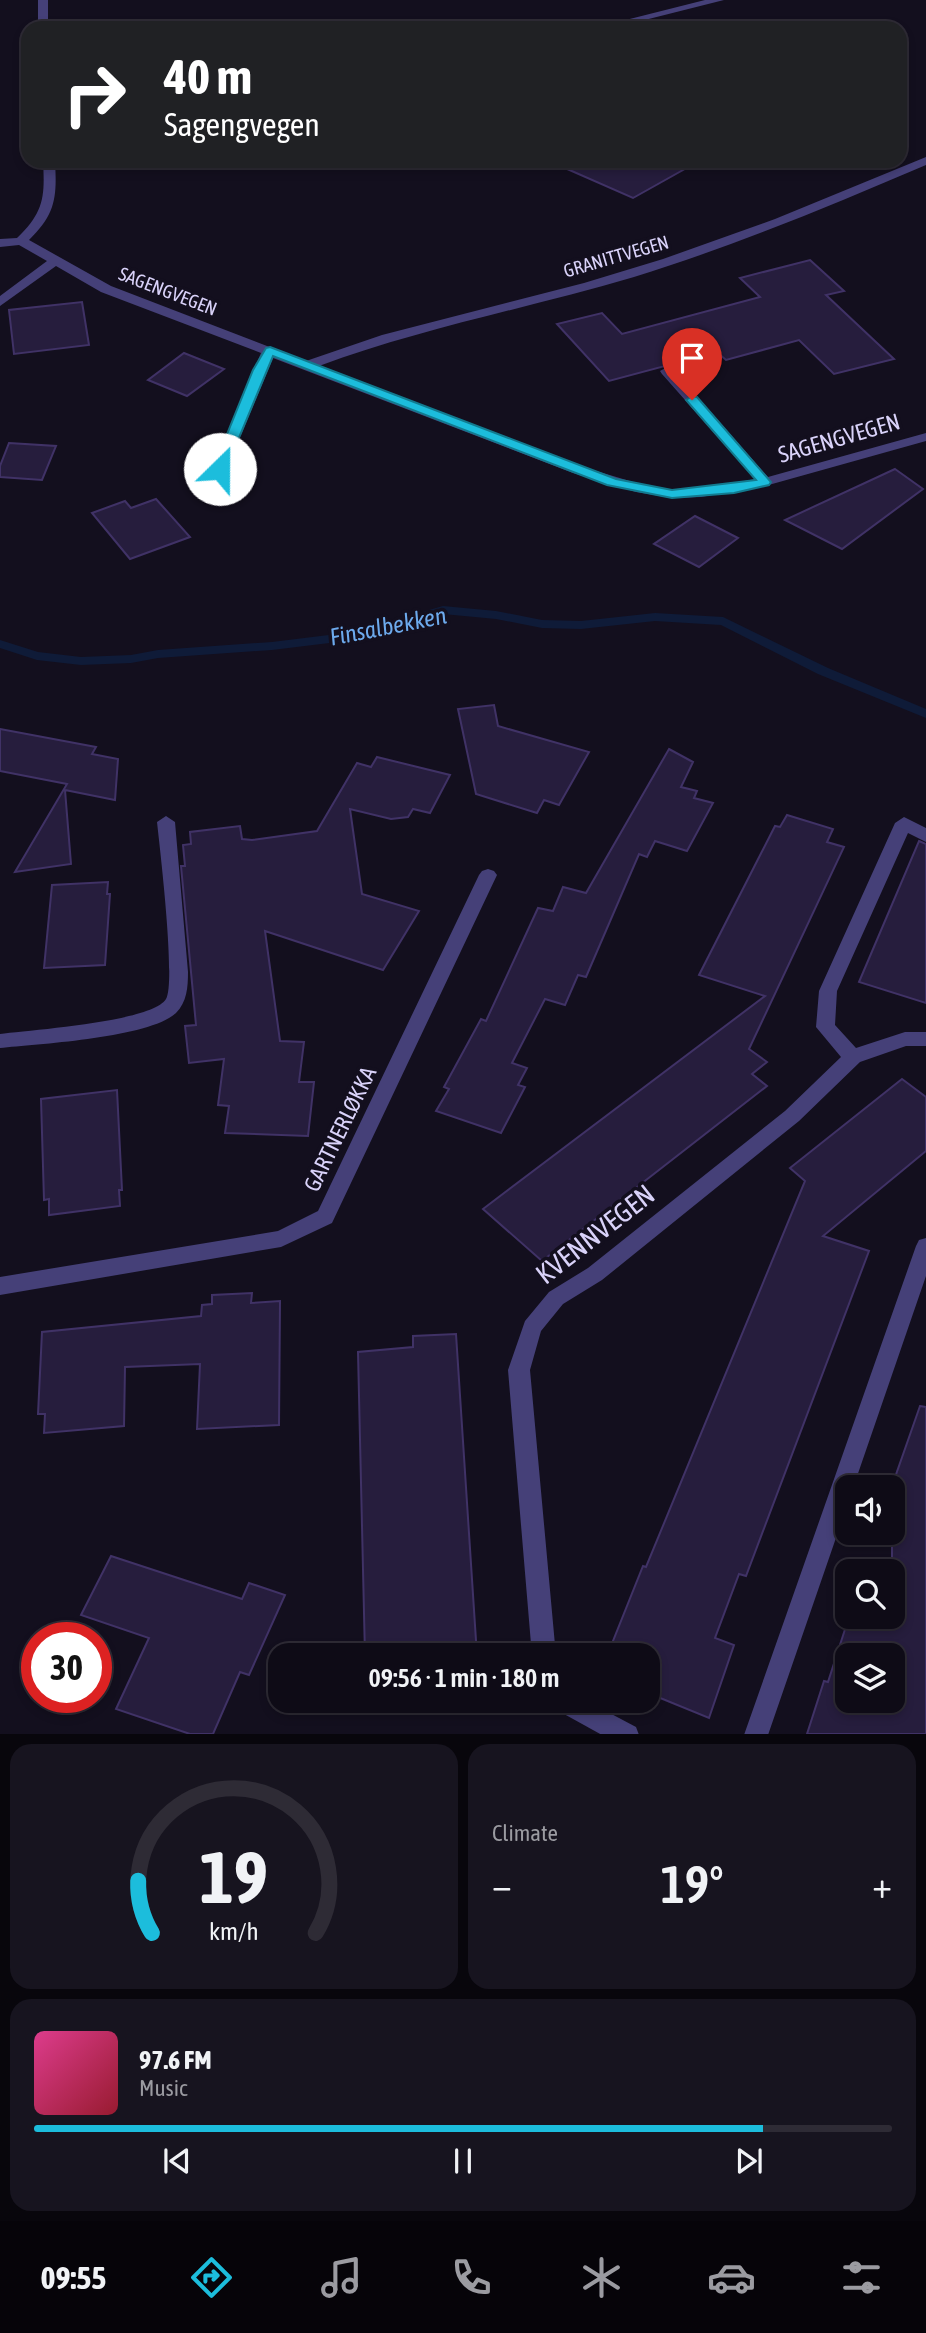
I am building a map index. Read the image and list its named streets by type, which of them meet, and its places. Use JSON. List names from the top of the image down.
{
  "streets": {
    "street": [
      "GRANITTVEGEN",
      "SAGENGVEGEN",
      "GARTNERLØKKA",
      "KVENNVEGEN"
    ]
  },
  "crossings": [
    ["GRANITTVEGEN", "SAGENGVEGEN"]
  ],
  "water": ["Finsalbekken"],
  "page": {
    "turn": ["40 m", "Sagengvegen"],
    "limit": "30",
    "trip": "09:56 · 1 min · 180 m",
    "tile": "Climate",
    "heat": ["−", "19°", "+"],
    "song": ["97.6 FM", "Music"],
    "tabs": "09:55",
    "gauge": ["19", "km/h"]
  }
}
